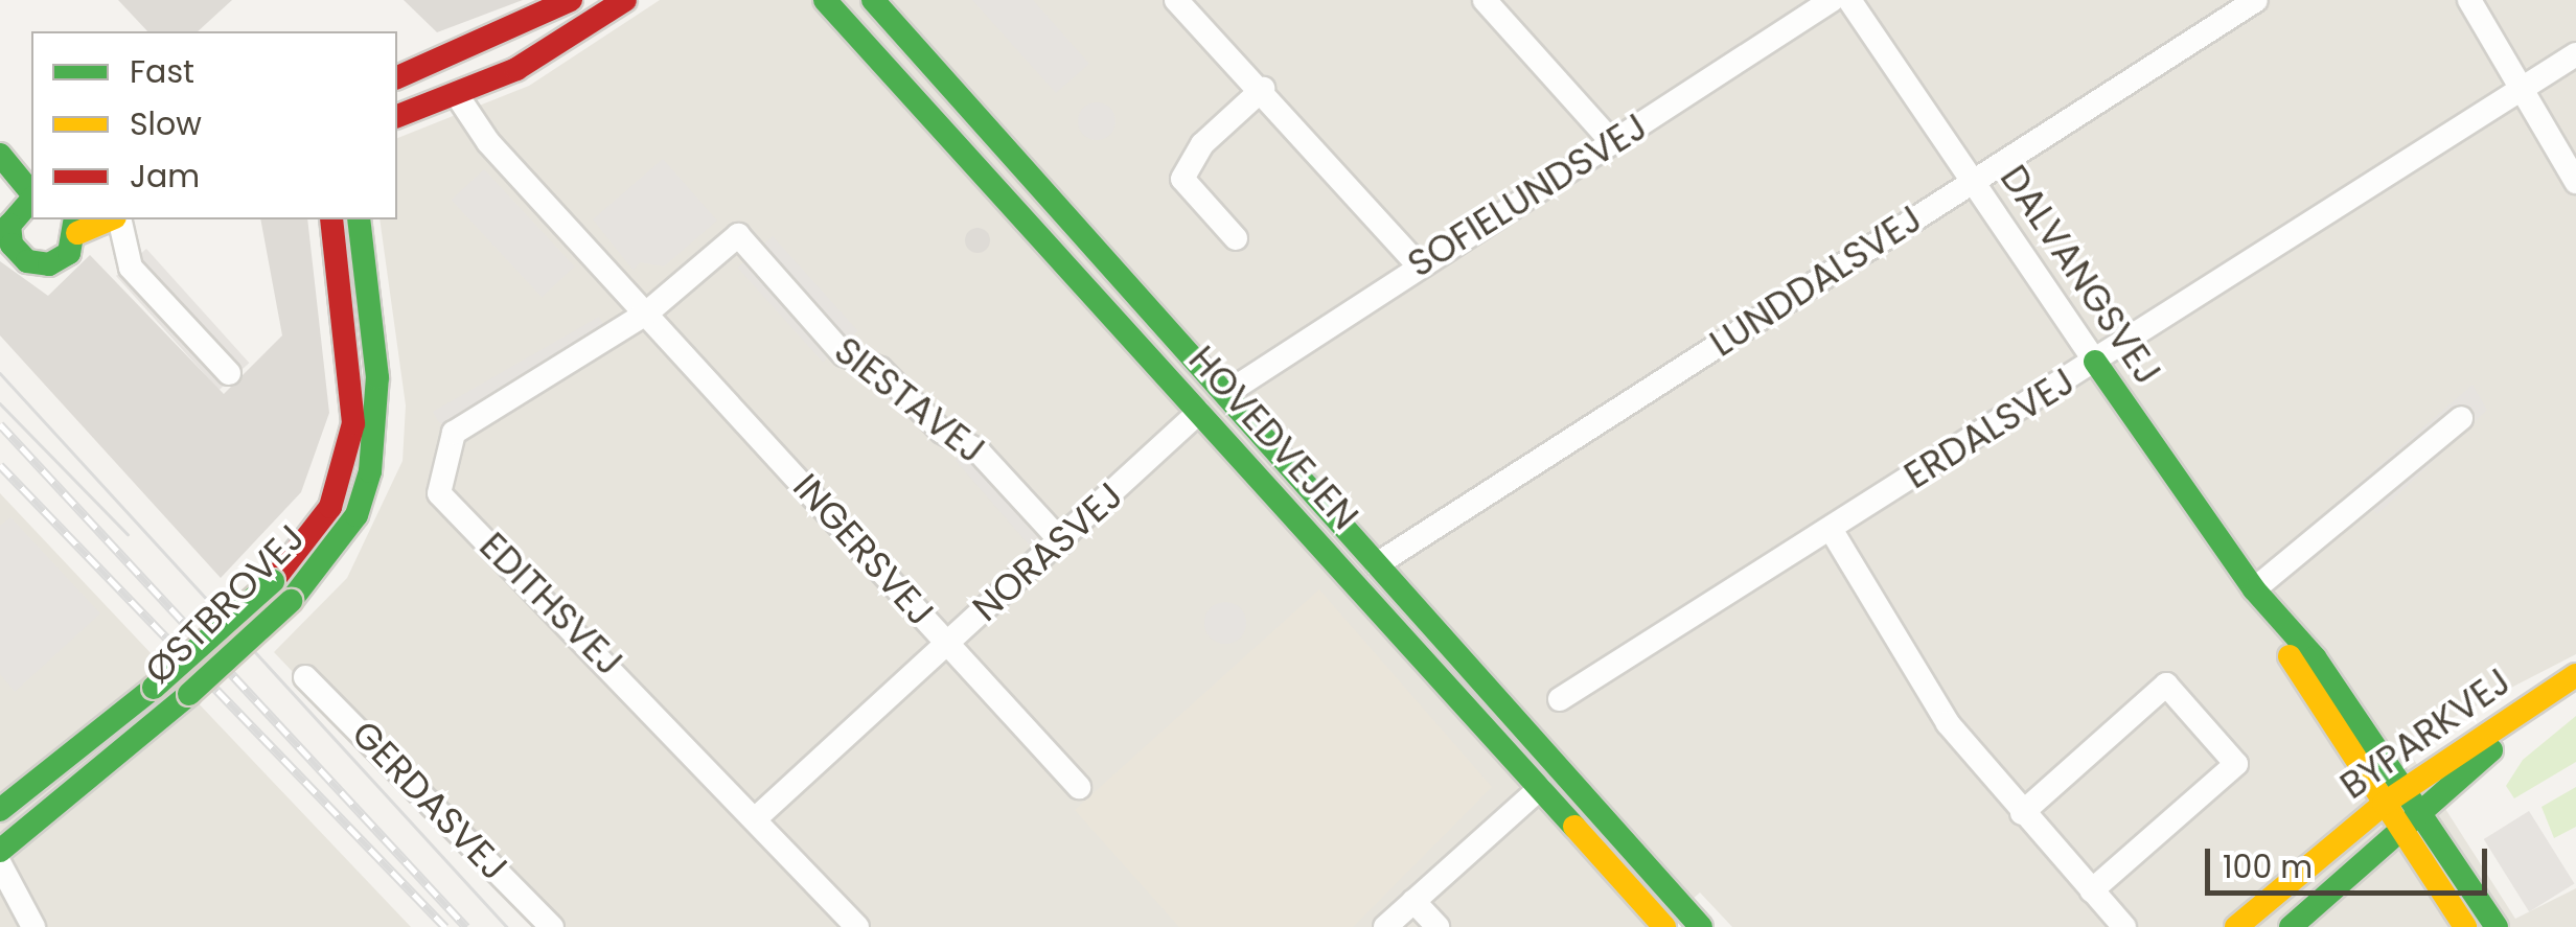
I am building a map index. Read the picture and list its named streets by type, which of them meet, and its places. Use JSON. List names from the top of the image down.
{
  "streets": {
    "street": [
      "SOFIELUNDSVEJ",
      "DALVANGSVEJ",
      "LUNDDALSVEJ",
      "SIESTAVEJ",
      "ERDALSVEJ",
      "HOVEDVEJEN",
      "INGERSVEJ",
      "NORASVEJ",
      "ØSTBROVEJ",
      "EDITHSVEJ",
      "BYPARKVEJ",
      "GERDASVEJ"
    ]
  },
  "crossings": [
    ["SOFIELUNDSVEJ", "HOVEDVEJEN"],
    ["DALVANGSVEJ", "LUNDDALSVEJ"],
    ["DALVANGSVEJ", "ERDALSVEJ"],
    ["DALVANGSVEJ", "BYPARKVEJ"],
    ["LUNDDALSVEJ", "HOVEDVEJEN"],
    ["SIESTAVEJ", "INGERSVEJ"],
    ["SIESTAVEJ", "NORASVEJ"],
    ["SIESTAVEJ", "EDITHSVEJ"],
    ["HOVEDVEJEN", "NORASVEJ"],
    ["INGERSVEJ", "NORASVEJ"],
    ["INGERSVEJ", "EDITHSVEJ"],
    ["NORASVEJ", "EDITHSVEJ"]
  ],
  "legend": ["Fast", "Slow", "Jam"],
  "scale_bar": "100 m"
}
